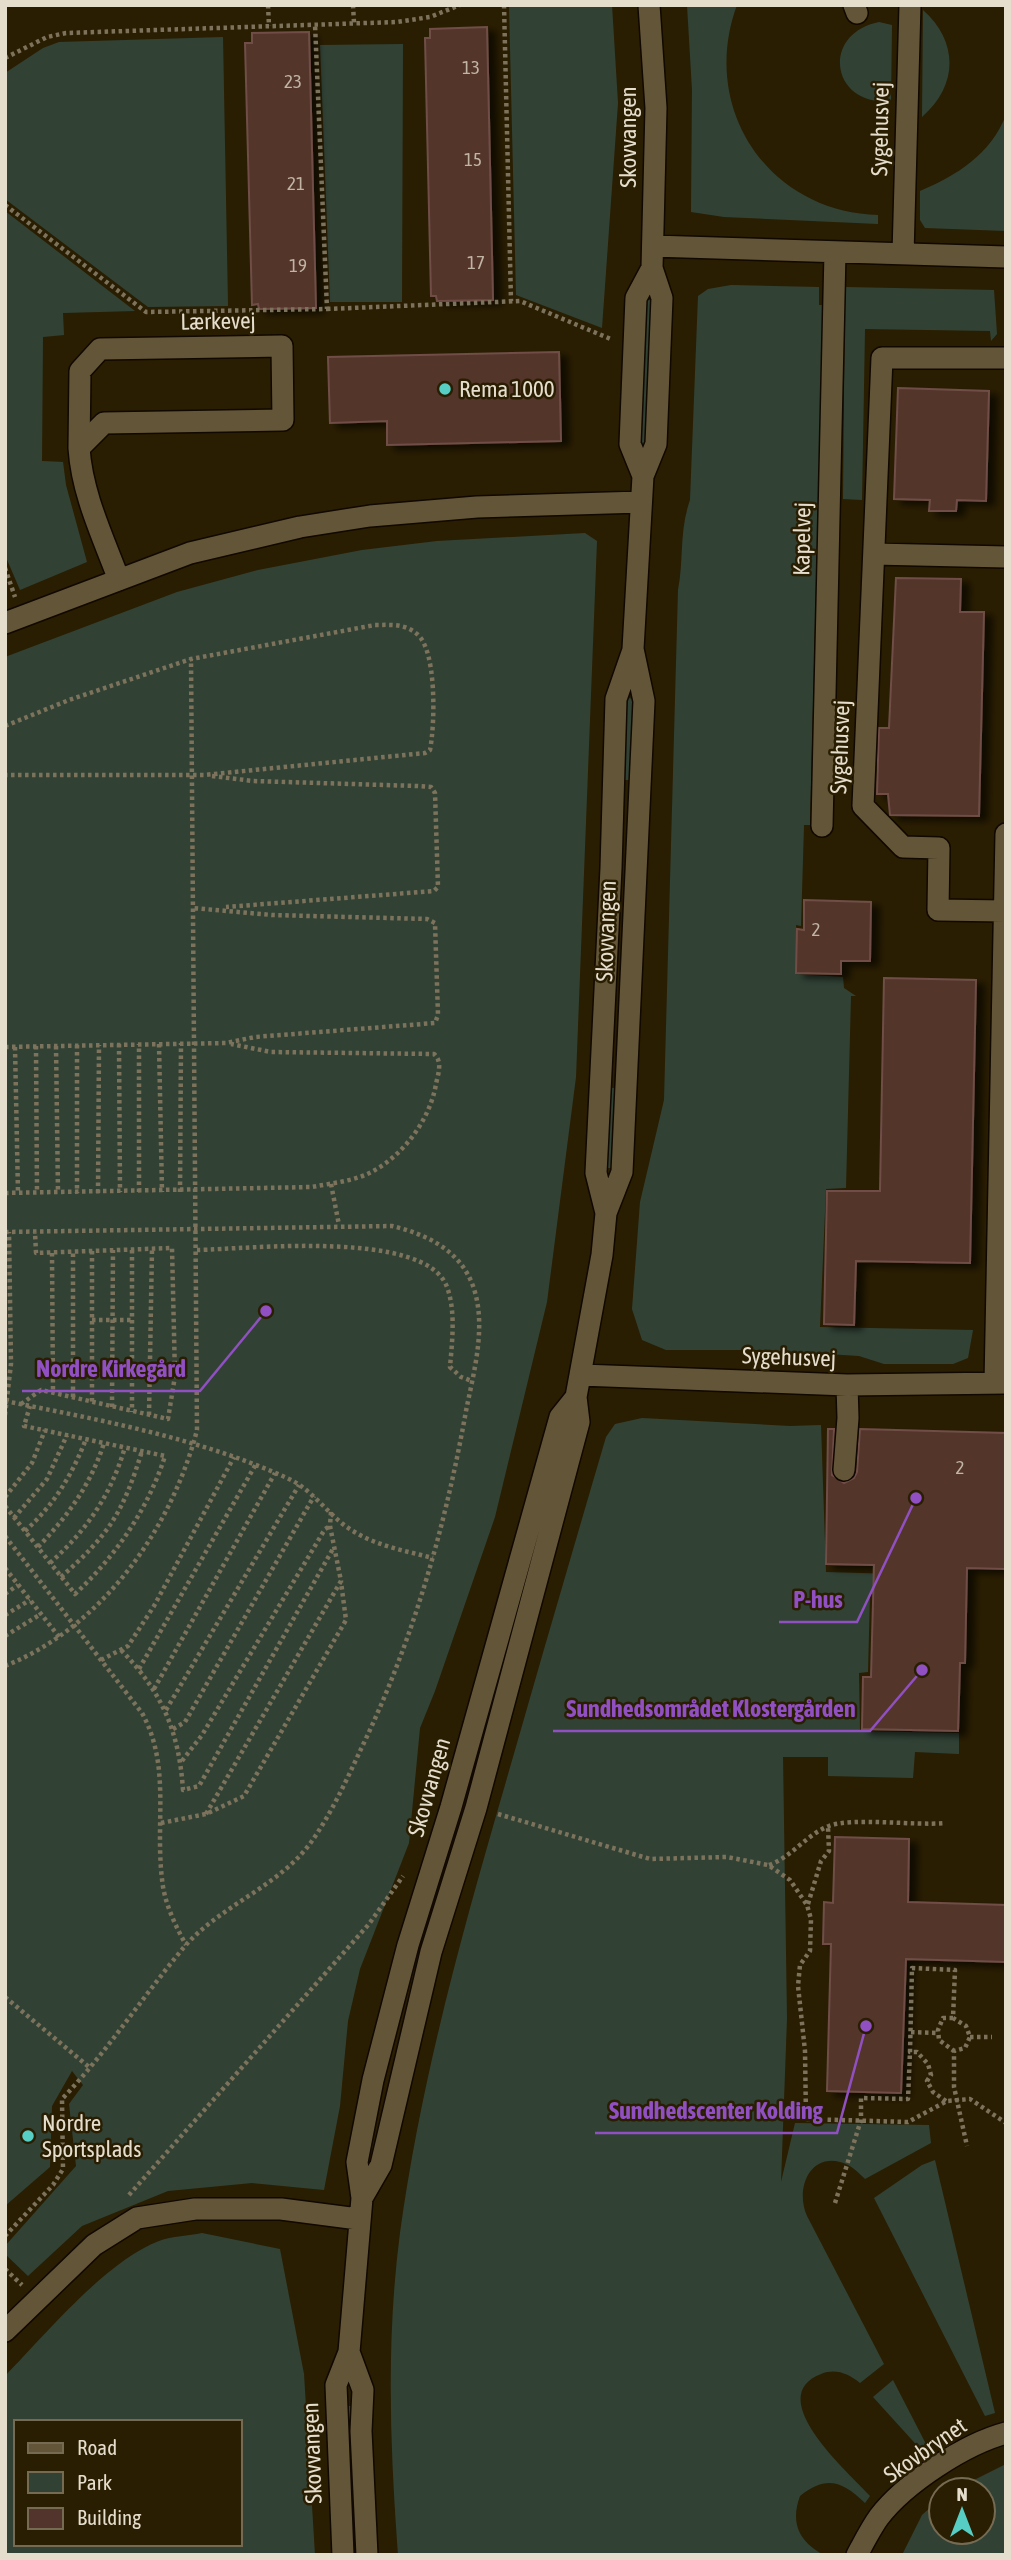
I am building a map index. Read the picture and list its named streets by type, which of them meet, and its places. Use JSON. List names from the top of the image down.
{
  "streets": {
    "street": [
      "Sygehusvej",
      "Skovvangen",
      "Lærkevej",
      "Kapelvej",
      "Skovbrynet"
    ]
  },
  "crossings": [
    ["Sygehusvej", "Skovvangen"]
  ],
  "places": [
    "Rema 1000",
    "Nordre Kirkegård",
    "P-hus",
    "Sundhedsområdet Klostergården",
    "Sundhedscenter Kolding",
    "Nordre Sportsplads"
  ],
  "house_numbers": [
    "13",
    "23",
    "15",
    "21",
    "17",
    "19",
    "2",
    "2"
  ],
  "legend": ["Road", "Park", "Building"],
  "north": "top"
}
